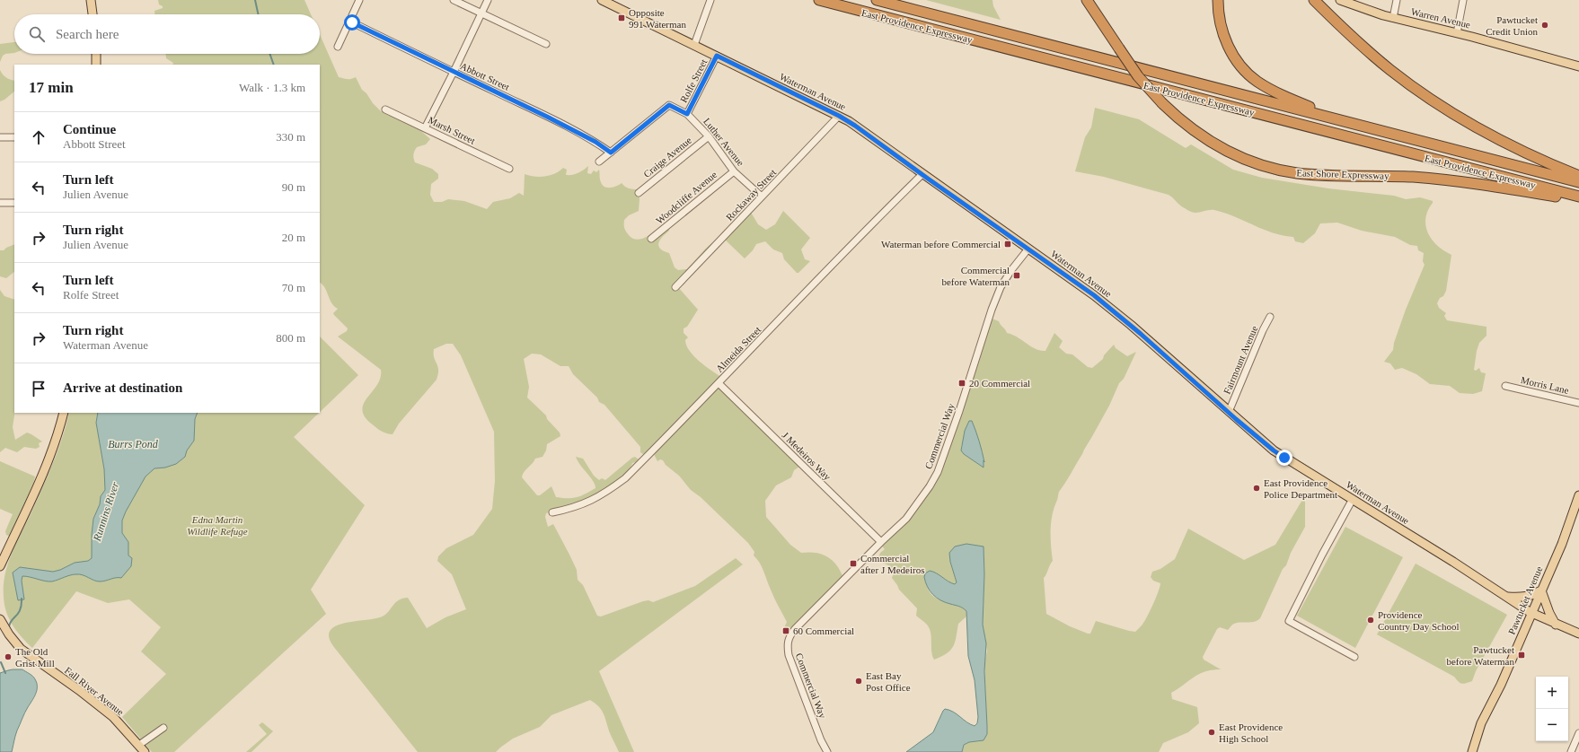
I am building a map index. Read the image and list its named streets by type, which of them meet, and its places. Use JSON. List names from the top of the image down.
{
  "streets": {
    "highway": ["East Providence Expressway", "East Shore Expressway"],
    "main road": [
      "Warren Avenue",
      "Waterman Avenue",
      "Pawtucket Avenue",
      "Fall River Avenue"
    ],
    "street": [
      "Abbott Street",
      "Rolfe Street",
      "Marsh Street",
      "Luther Avenue",
      "Craige Avenue",
      "Rockaway Street",
      "Woodcliffe Avenue",
      "Almeida Street",
      "Fairmount Avenue",
      "Morris Lane",
      "Commercial Way",
      "J Medeiros Way"
    ]
  },
  "crossings": [
    ["Abbott Street", "Luther Avenue"],
    ["Rolfe Street", "Waterman Avenue"],
    ["Rolfe Street", "Luther Avenue"],
    ["Waterman Avenue", "Rockaway Street"],
    ["Waterman Avenue", "Almeida Street"],
    ["Waterman Avenue", "Fairmount Avenue"],
    ["Waterman Avenue", "Commercial Way"],
    ["Waterman Avenue", "Pawtucket Avenue"],
    ["Luther Avenue", "Craige Avenue"],
    ["Luther Avenue", "Rockaway Street"],
    ["Luther Avenue", "Woodcliffe Avenue"],
    ["Almeida Street", "J Medeiros Way"],
    ["Commercial Way", "J Medeiros Way"]
  ],
  "water": ["Burrs Pond", "Runnins River"],
  "parks": ["Edna Martin Wildlife Refuge"],
  "places": {
    "transit": [
      "Opposite 991 Waterman",
      "Waterman before Commercial",
      "Commercial before Waterman",
      "20 Commercial",
      "Commercial after J Medeiros",
      "60 Commercial",
      "Pawtucket before Waterman"
    ],
    "other": [
      "Pawtucket Credit Union",
      "East Providence Police Department",
      "Providence Country Day School",
      "The Old Grist Mill",
      "East Bay Post Office",
      "East Providence High School"
    ]
  },
  "page": {
    "search": "Search here",
    "heading": ["17 min", "Walk · 1.3 km"],
    "list": [
      ["Continue", "Abbott Street", "330 m"],
      ["Turn left", "Julien Avenue", "90 m"],
      ["Turn right", "Julien Avenue", "20 m"],
      ["Turn left", "Rolfe Street", "70 m"],
      ["Turn right", "Waterman Avenue", "800 m"],
      "Arrive at destination"
    ],
    "map_buttons": ["+", "−"]
  }
}
